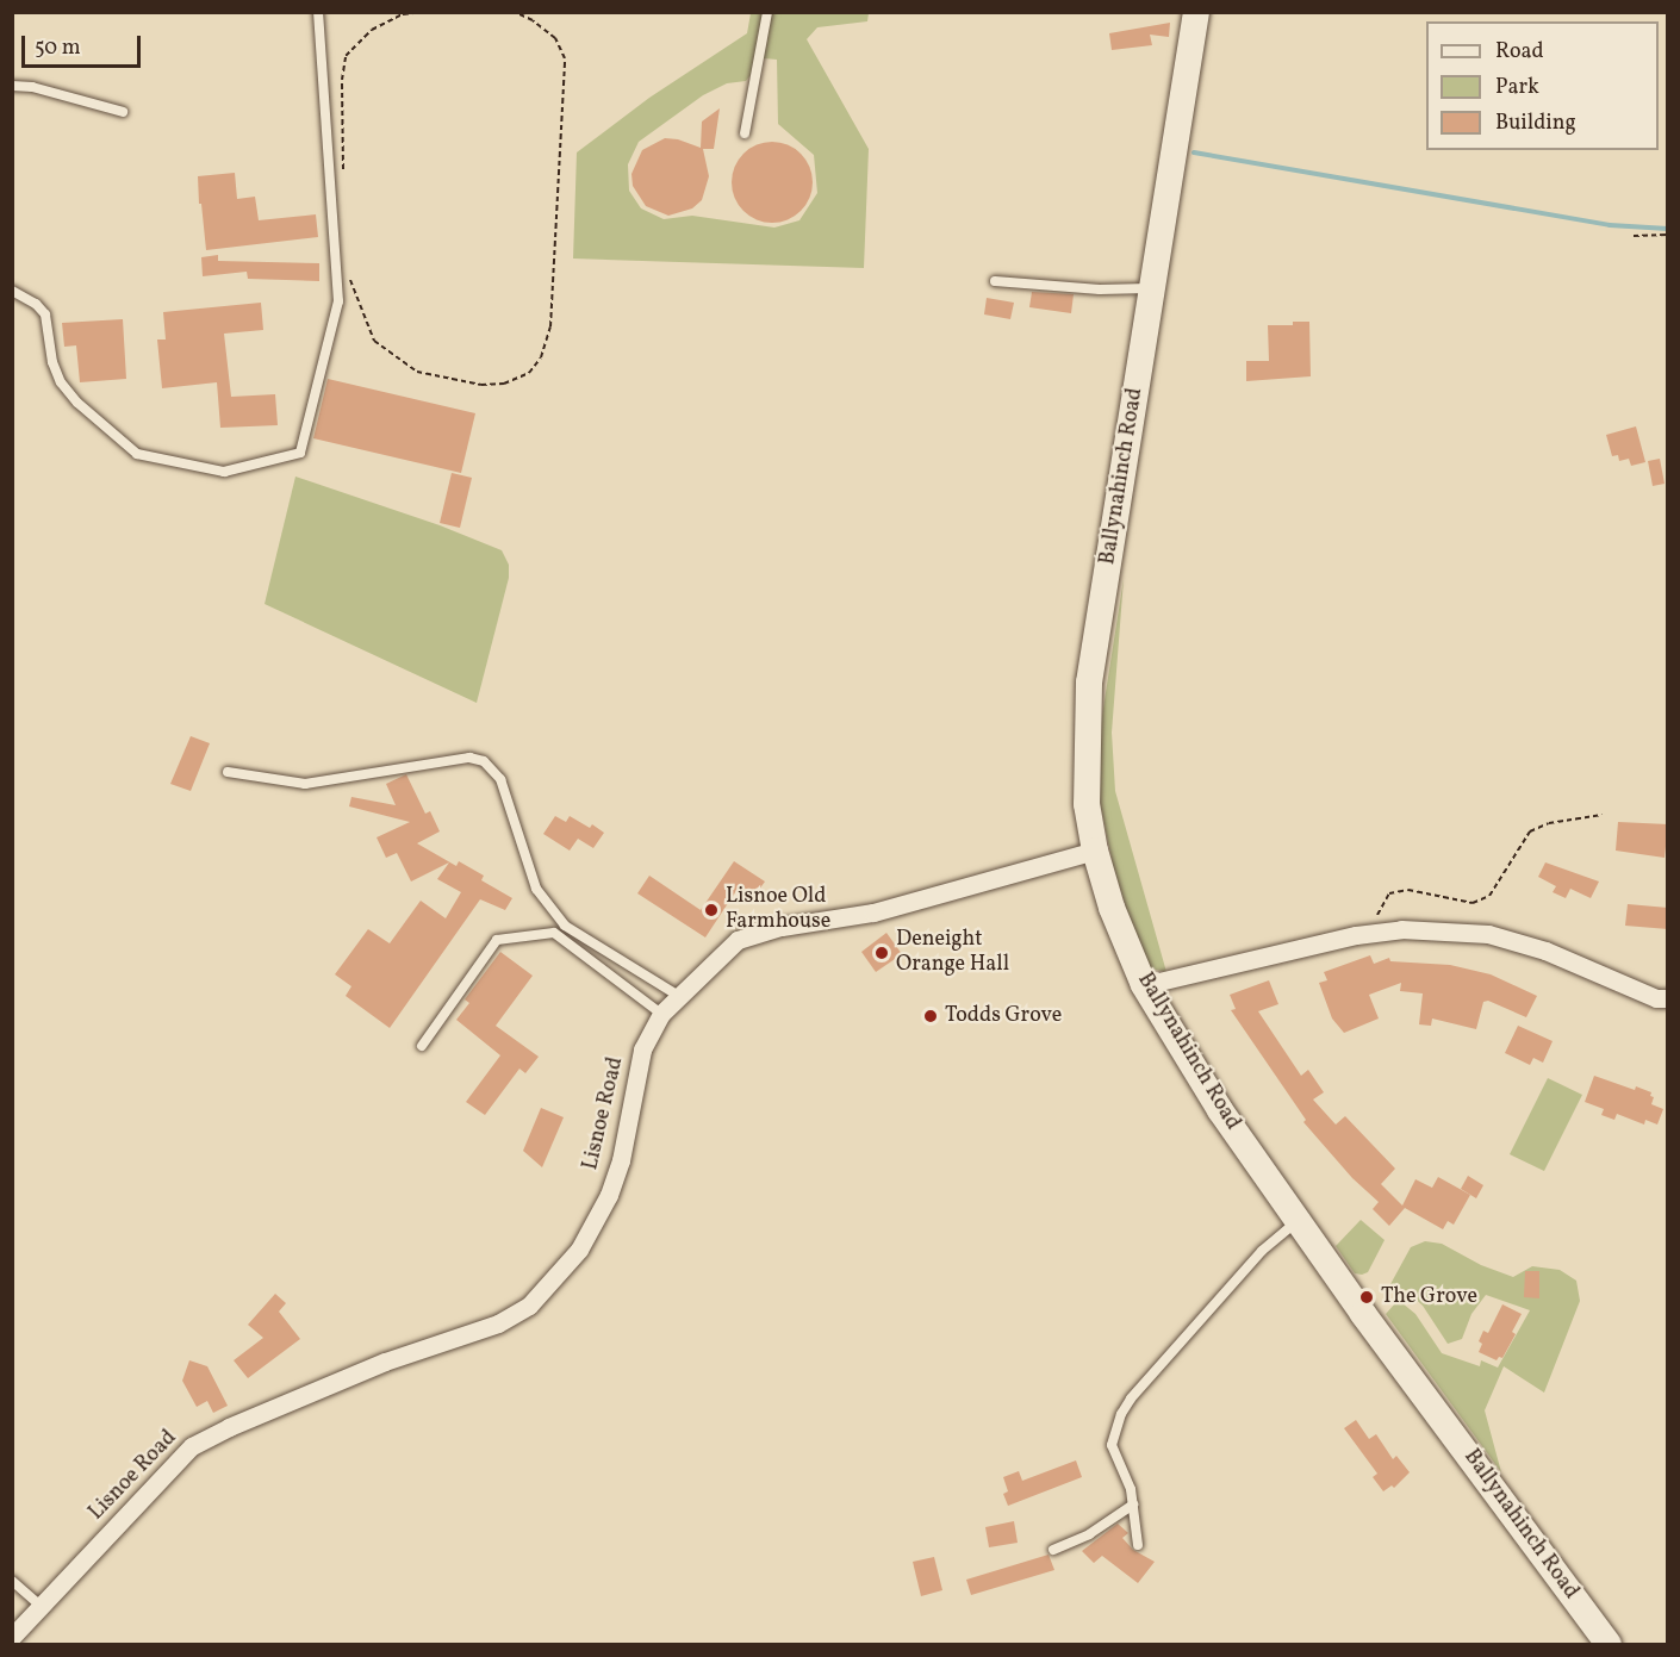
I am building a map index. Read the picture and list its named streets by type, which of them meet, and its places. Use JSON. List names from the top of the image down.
{
  "streets": {
    "street": ["Ballynahinch Road", "Lisnoe Road"]
  },
  "crossings": [
    ["Ballynahinch Road", "Lisnoe Road"]
  ],
  "places": [
    "Lisnoe Old Farmhouse",
    "Deneight Orange Hall",
    "Todds Grove",
    "The Grove"
  ],
  "legend": ["Road", "Park", "Building"],
  "scale_bar": "50 m"
}
